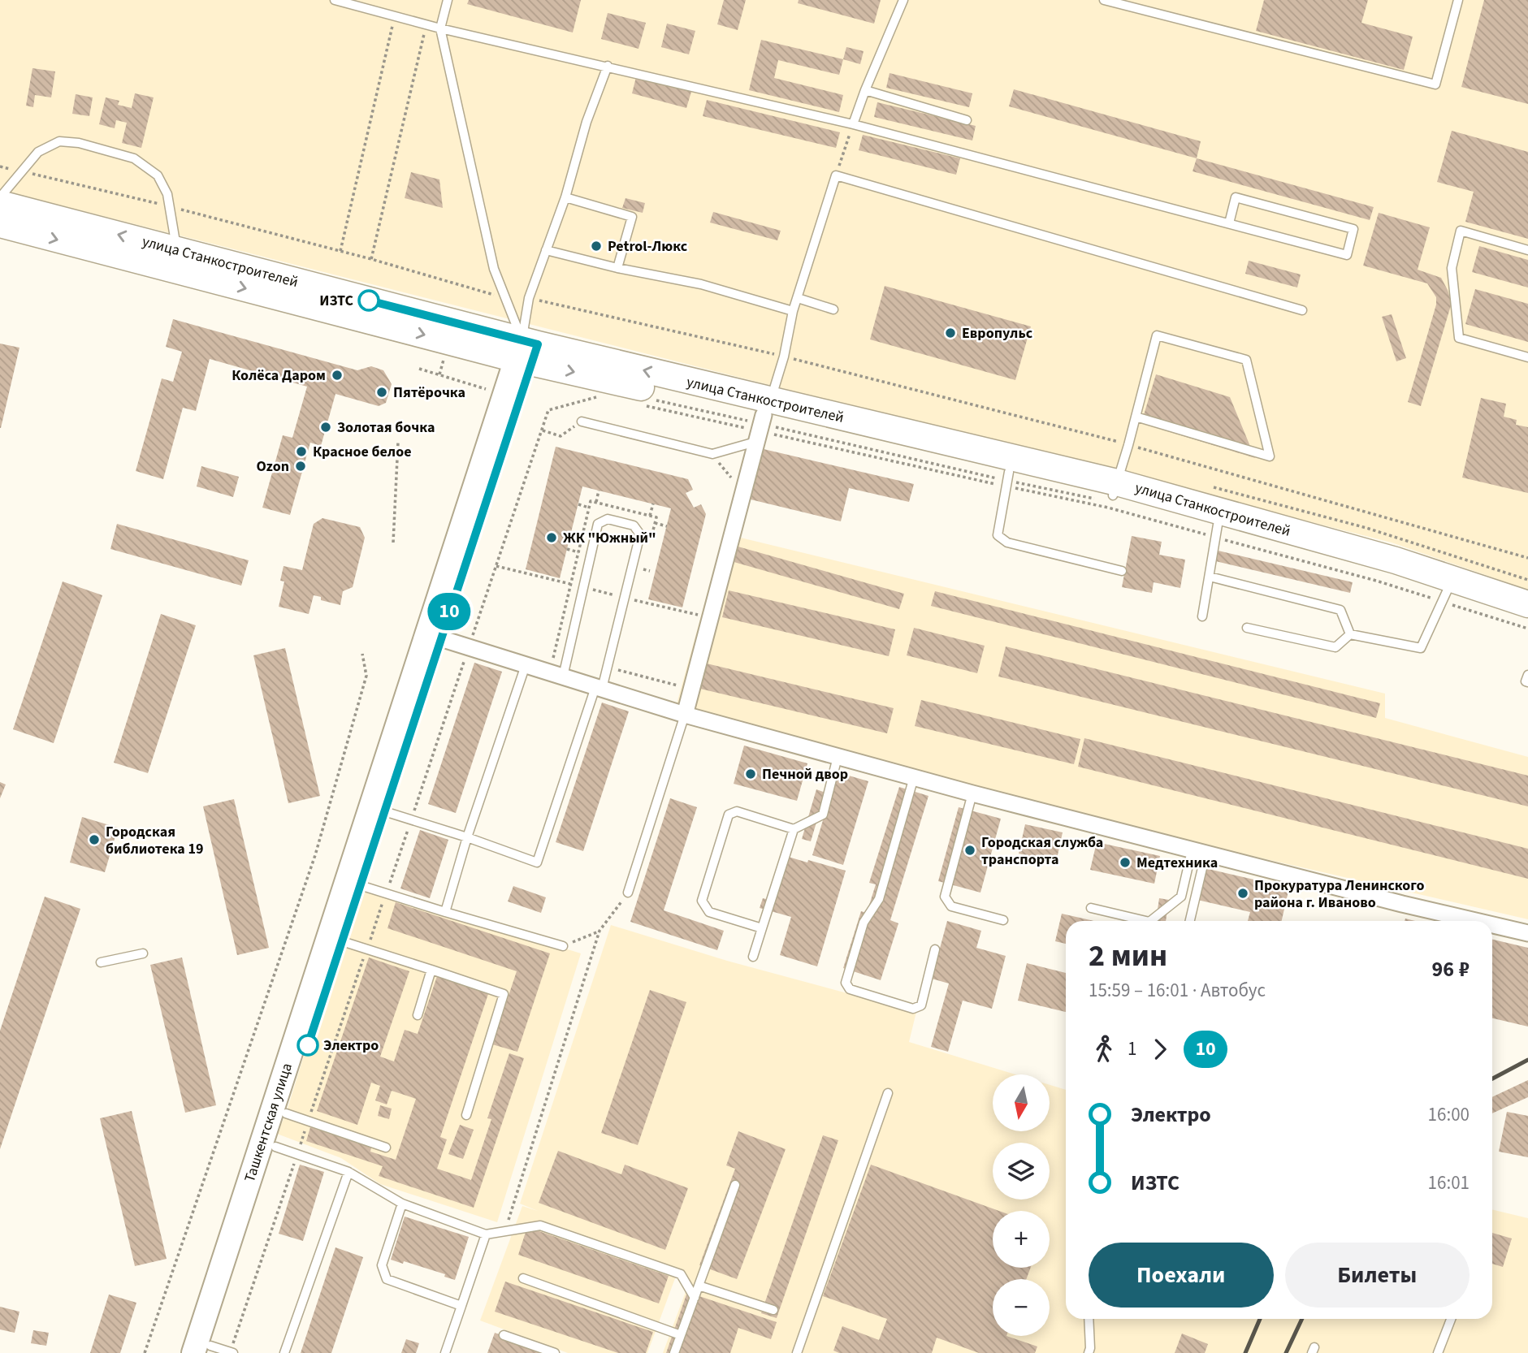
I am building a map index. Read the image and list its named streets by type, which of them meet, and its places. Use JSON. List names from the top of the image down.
{
  "streets": {
    "main road": ["улица Станкостроителей", "Ташкентская улица"]
  },
  "crossings": [
    ["улица Станкостроителей", "Ташкентская улица"]
  ],
  "places": [
    "Petrol-Люкс",
    "ИЗТС",
    "Европульс",
    "Колёса Даром",
    "Пятёрочка",
    "Золотая бочка",
    "Красное белое",
    "Ozon",
    "ЖК \"Южный\"",
    "Печной двор",
    "Городская библиотека 19",
    "Городская служба транспорта",
    "Медтехника",
    "Прокуратура Ленинского района г. Иваново",
    "Электро"
  ],
  "lines": ["bus line 10"],
  "north": "bottom",
  "page": {
    "on_map": "10",
    "heading": ["2 мин", "15:59 – 16:01 · Автобус", "96 ₽"],
    "legs": ["1", "10"],
    "map_buttons": ["+", "−"],
    "list": [
      {
        "name": "Электро",
        "value": "16:00"
      },
      {
        "name": "ИЗТС",
        "value": "16:01"
      }
    ],
    "buttons": ["Поехали", "Билеты"]
  }
}
